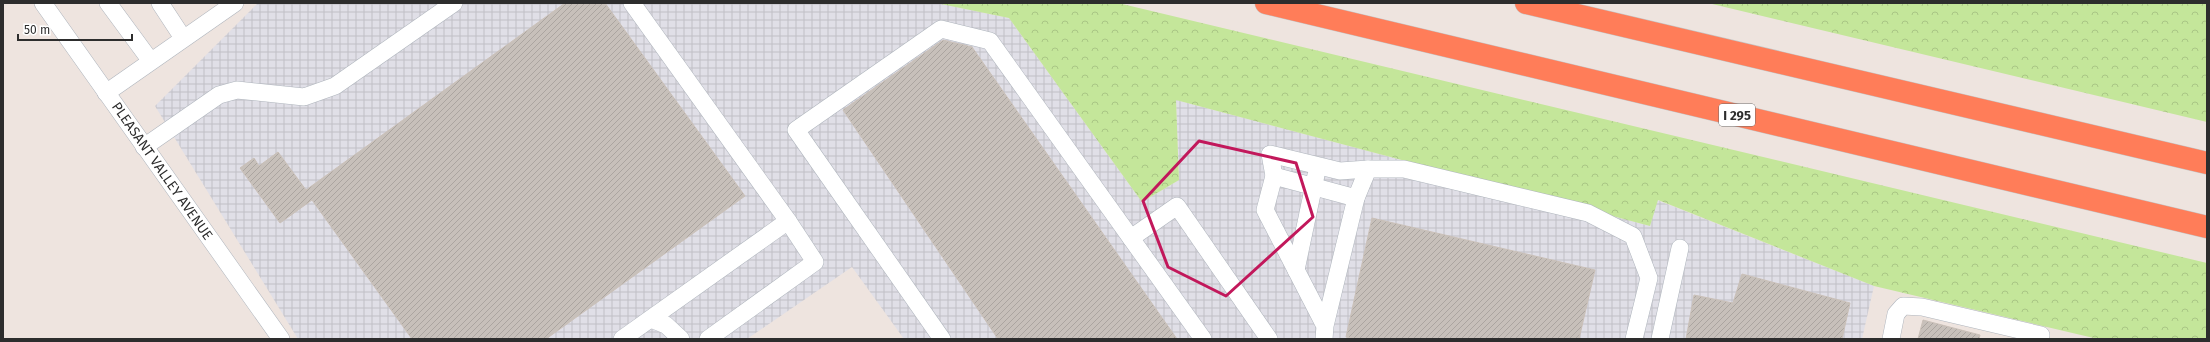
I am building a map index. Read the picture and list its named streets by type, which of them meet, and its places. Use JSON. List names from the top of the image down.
{
  "streets": {
    "highway": ["I 295"],
    "street": ["PLEASANT VALLEY AVENUE"]
  },
  "scale_bar": "50 m"
}
